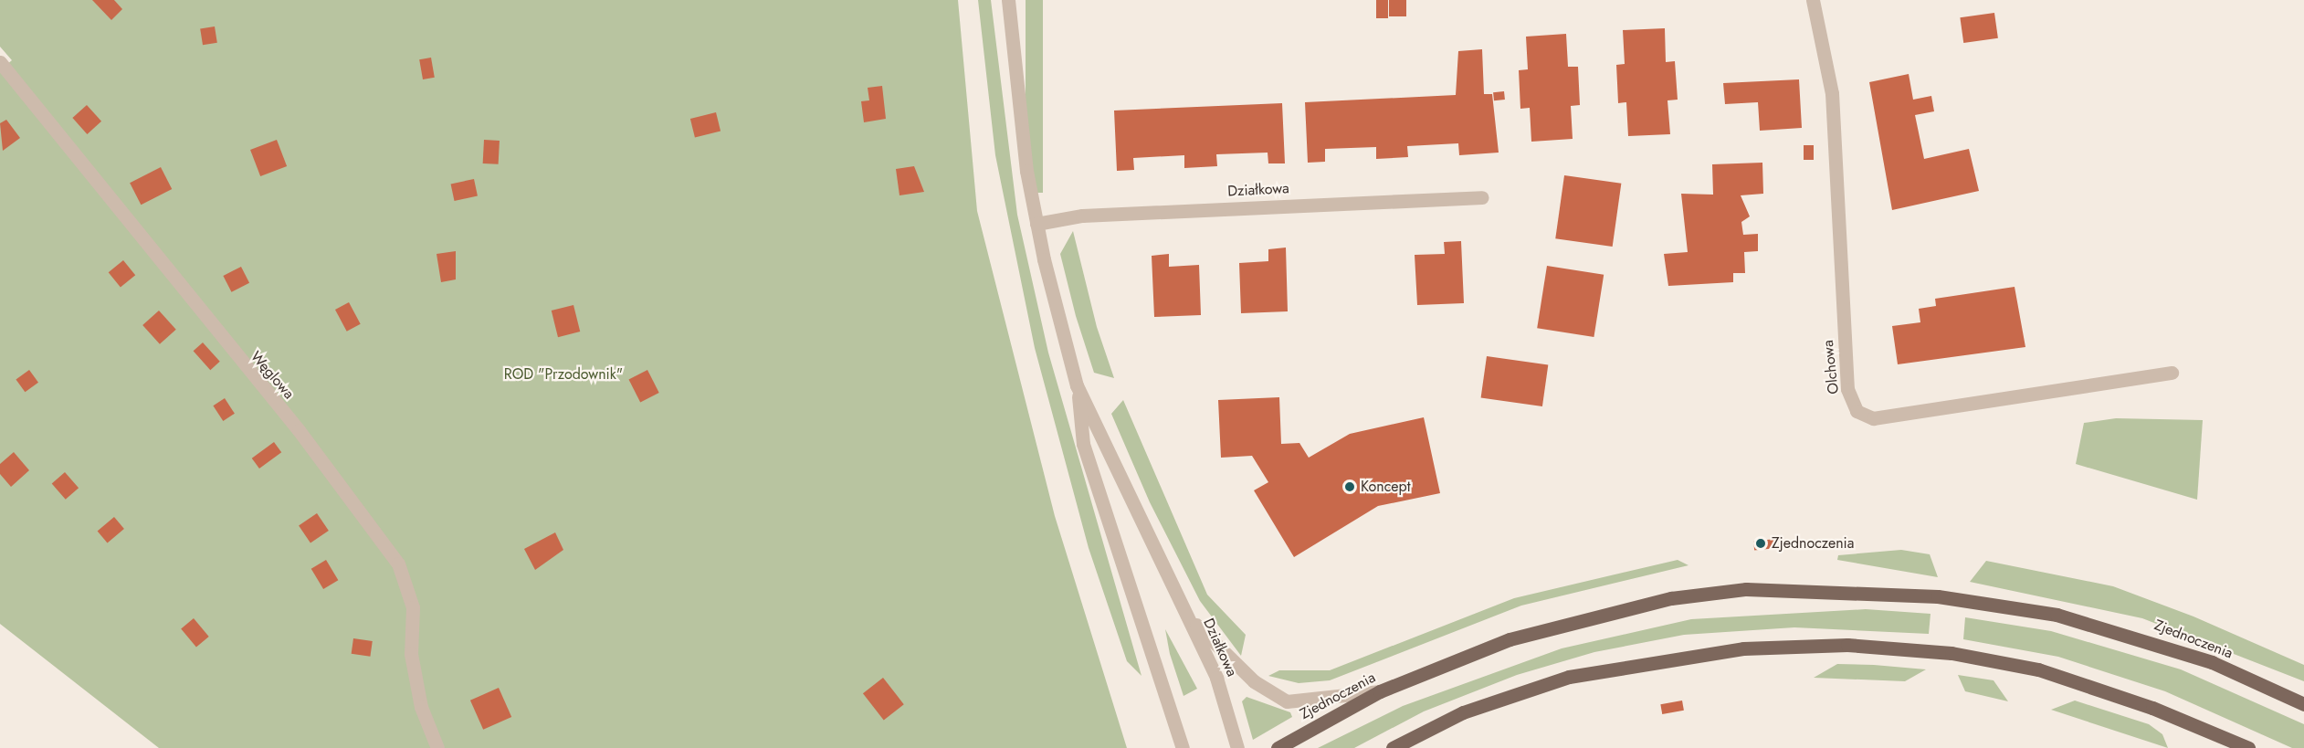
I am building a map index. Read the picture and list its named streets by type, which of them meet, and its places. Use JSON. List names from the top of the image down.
{
  "streets": {
    "main road": ["Zjednoczenia"],
    "street": ["Działkowa", "Olchowa", "Węglowa"]
  },
  "parks": ["ROD \"Przodownik\""],
  "places": ["Koncept", "Zjednoczenia"]
}
